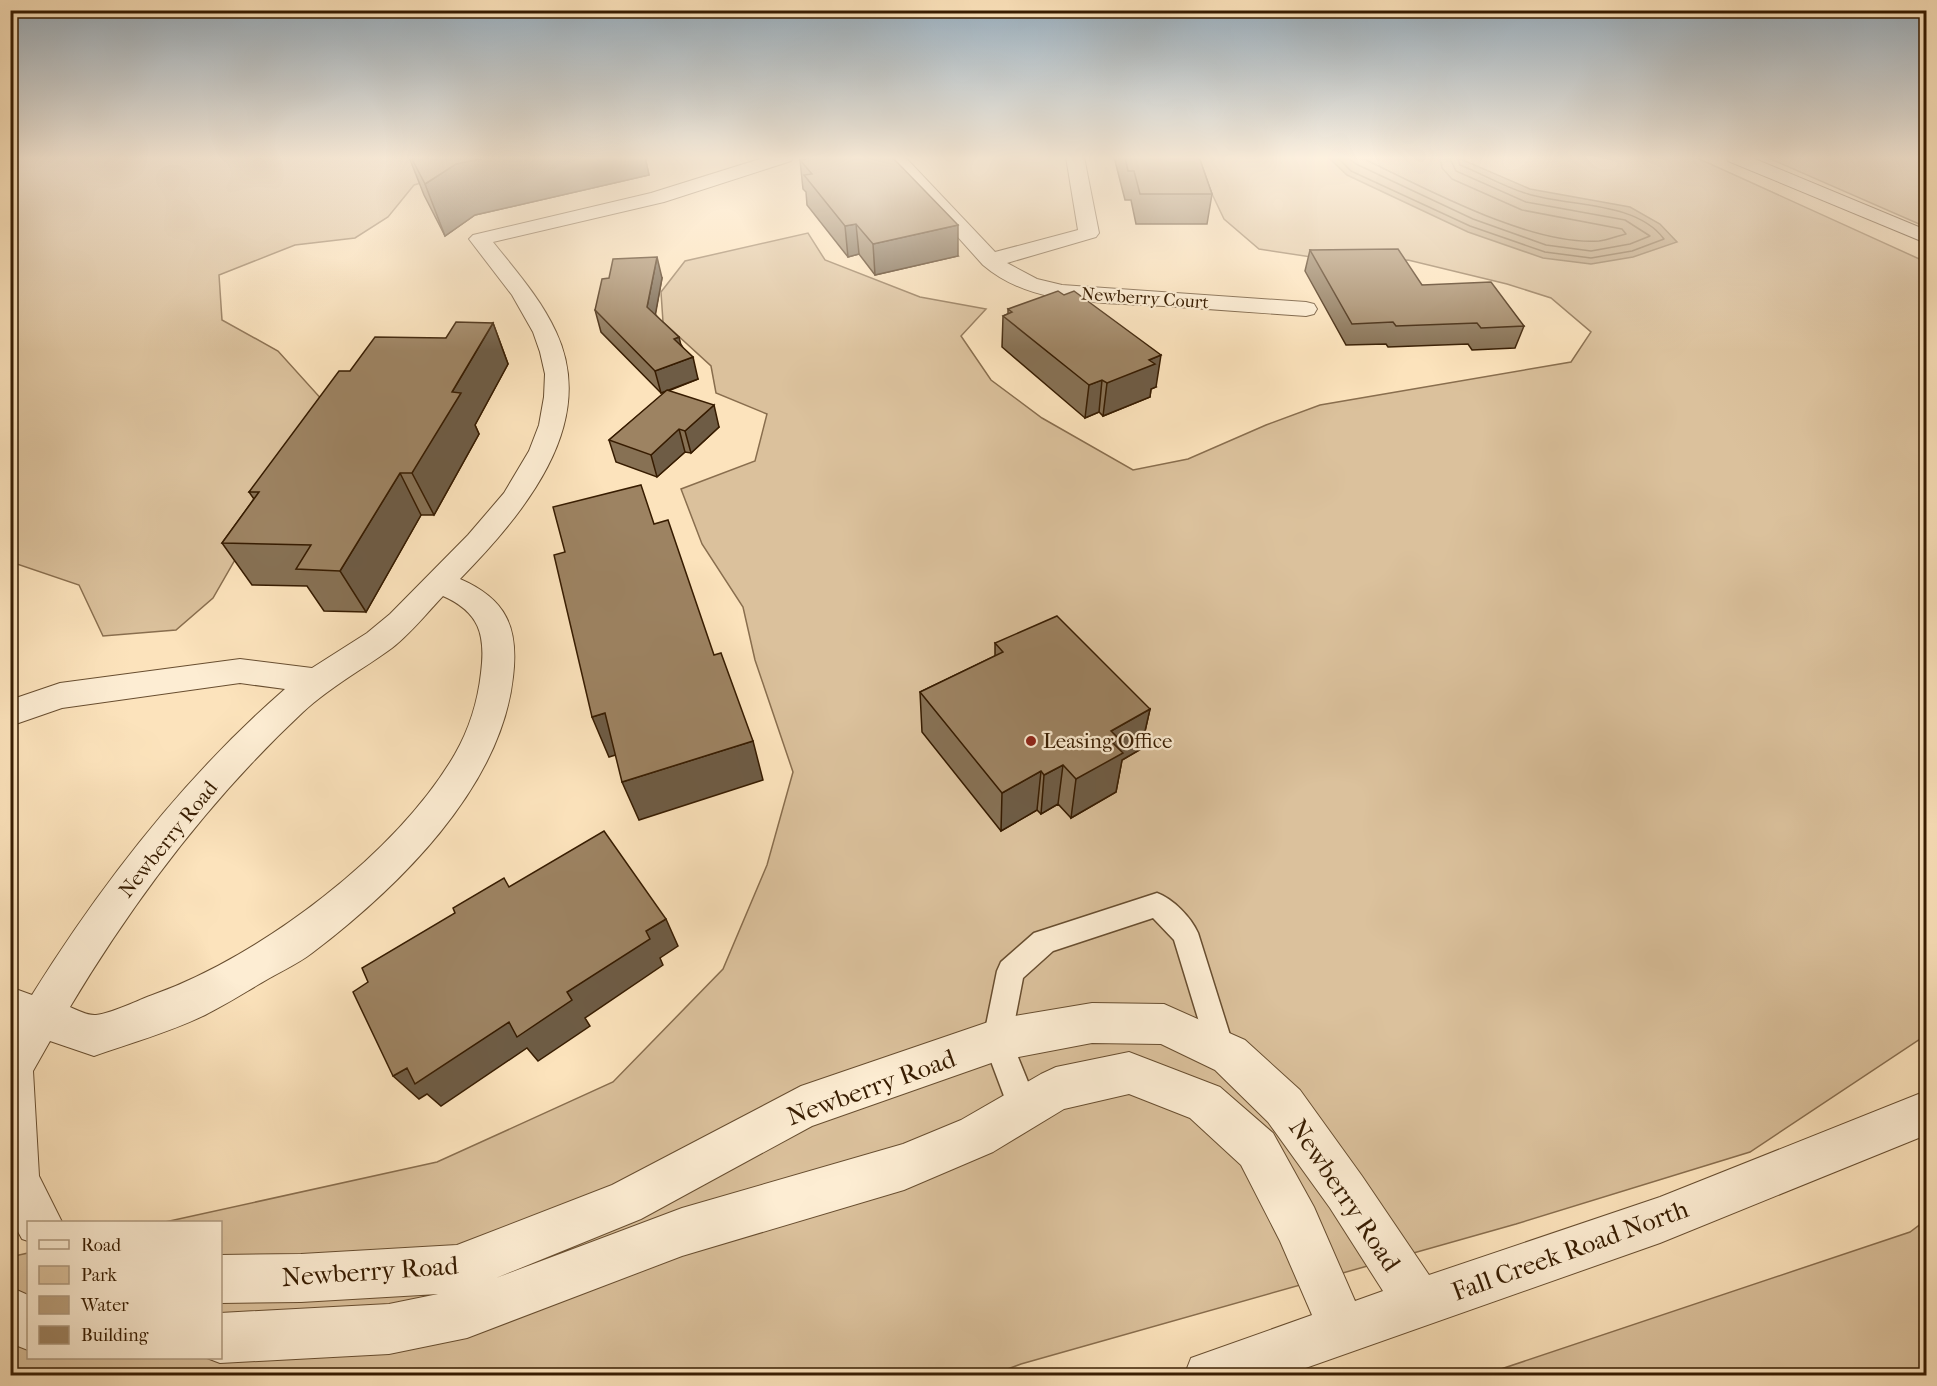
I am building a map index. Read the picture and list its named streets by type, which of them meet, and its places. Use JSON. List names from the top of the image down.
{
  "streets": {
    "street": ["Newberry Court", "Newberry Road", "Fall Creek Road North"]
  },
  "crossings": [
    ["Newberry Road", "Fall Creek Road North"]
  ],
  "places": ["Leasing Office"],
  "legend": [
    "Road",
    "Park",
    "Water",
    "Building"
  ]
}
